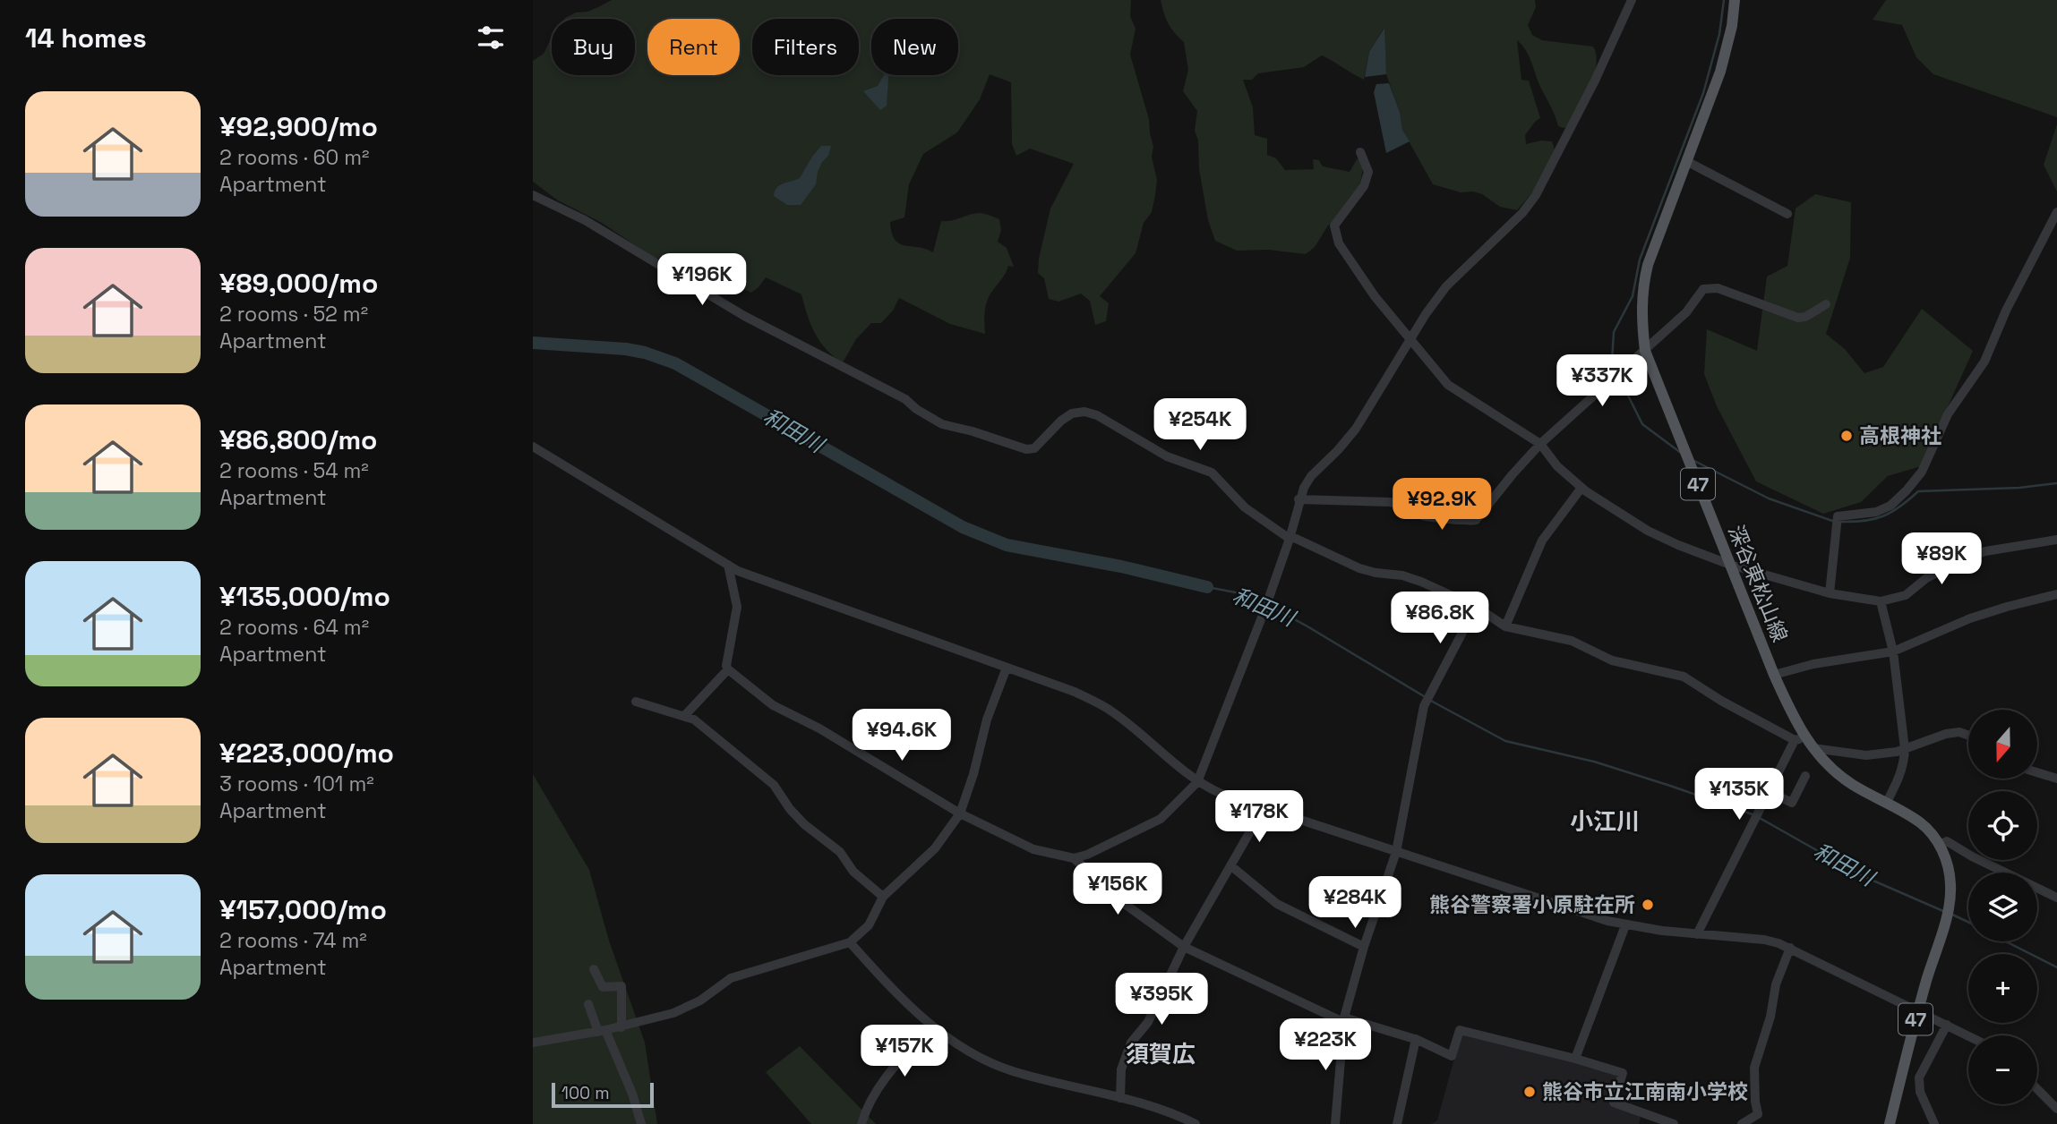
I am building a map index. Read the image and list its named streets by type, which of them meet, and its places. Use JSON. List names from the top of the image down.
{
  "streets": {
    "main road": ["47", "深谷東松山線"]
  },
  "districts": ["小江川", "須賀広"],
  "water": ["和田川"],
  "places": ["高根神社", "熊谷警察署小原駐在所", "熊谷市立江南南小学校"],
  "scale_bar": "100 m",
  "north": "bottom",
  "page": {
    "heading": "14 homes",
    "chip": [
      "Buy",
      "Rent",
      "Filters",
      "New"
    ],
    "list": [
      {
        "name": "¥92,900/mo",
        "note": "2 rooms · 60 m² · Apartment"
      },
      {
        "name": "¥89,000/mo",
        "note": "2 rooms · 52 m² · Apartment"
      },
      {
        "name": "¥86,800/mo",
        "note": "2 rooms · 54 m² · Apartment"
      },
      {
        "name": "¥135,000/mo",
        "note": "2 rooms · 64 m² · Apartment"
      },
      {
        "name": "¥223,000/mo",
        "note": "3 rooms · 101 m² · Apartment"
      },
      {
        "name": "¥157,000/mo",
        "note": "2 rooms · 74 m² · Apartment"
      }
    ],
    "price": [
      "¥196K",
      "¥337K",
      "¥254K",
      "¥92.9K",
      "¥89K",
      "¥86.8K",
      "¥94.6K",
      "¥135K",
      "¥178K",
      "¥156K",
      "¥284K",
      "¥395K",
      "¥223K",
      "¥157K"
    ],
    "map_buttons": ["+", "−"],
    "scale": "100 m"
  }
}
